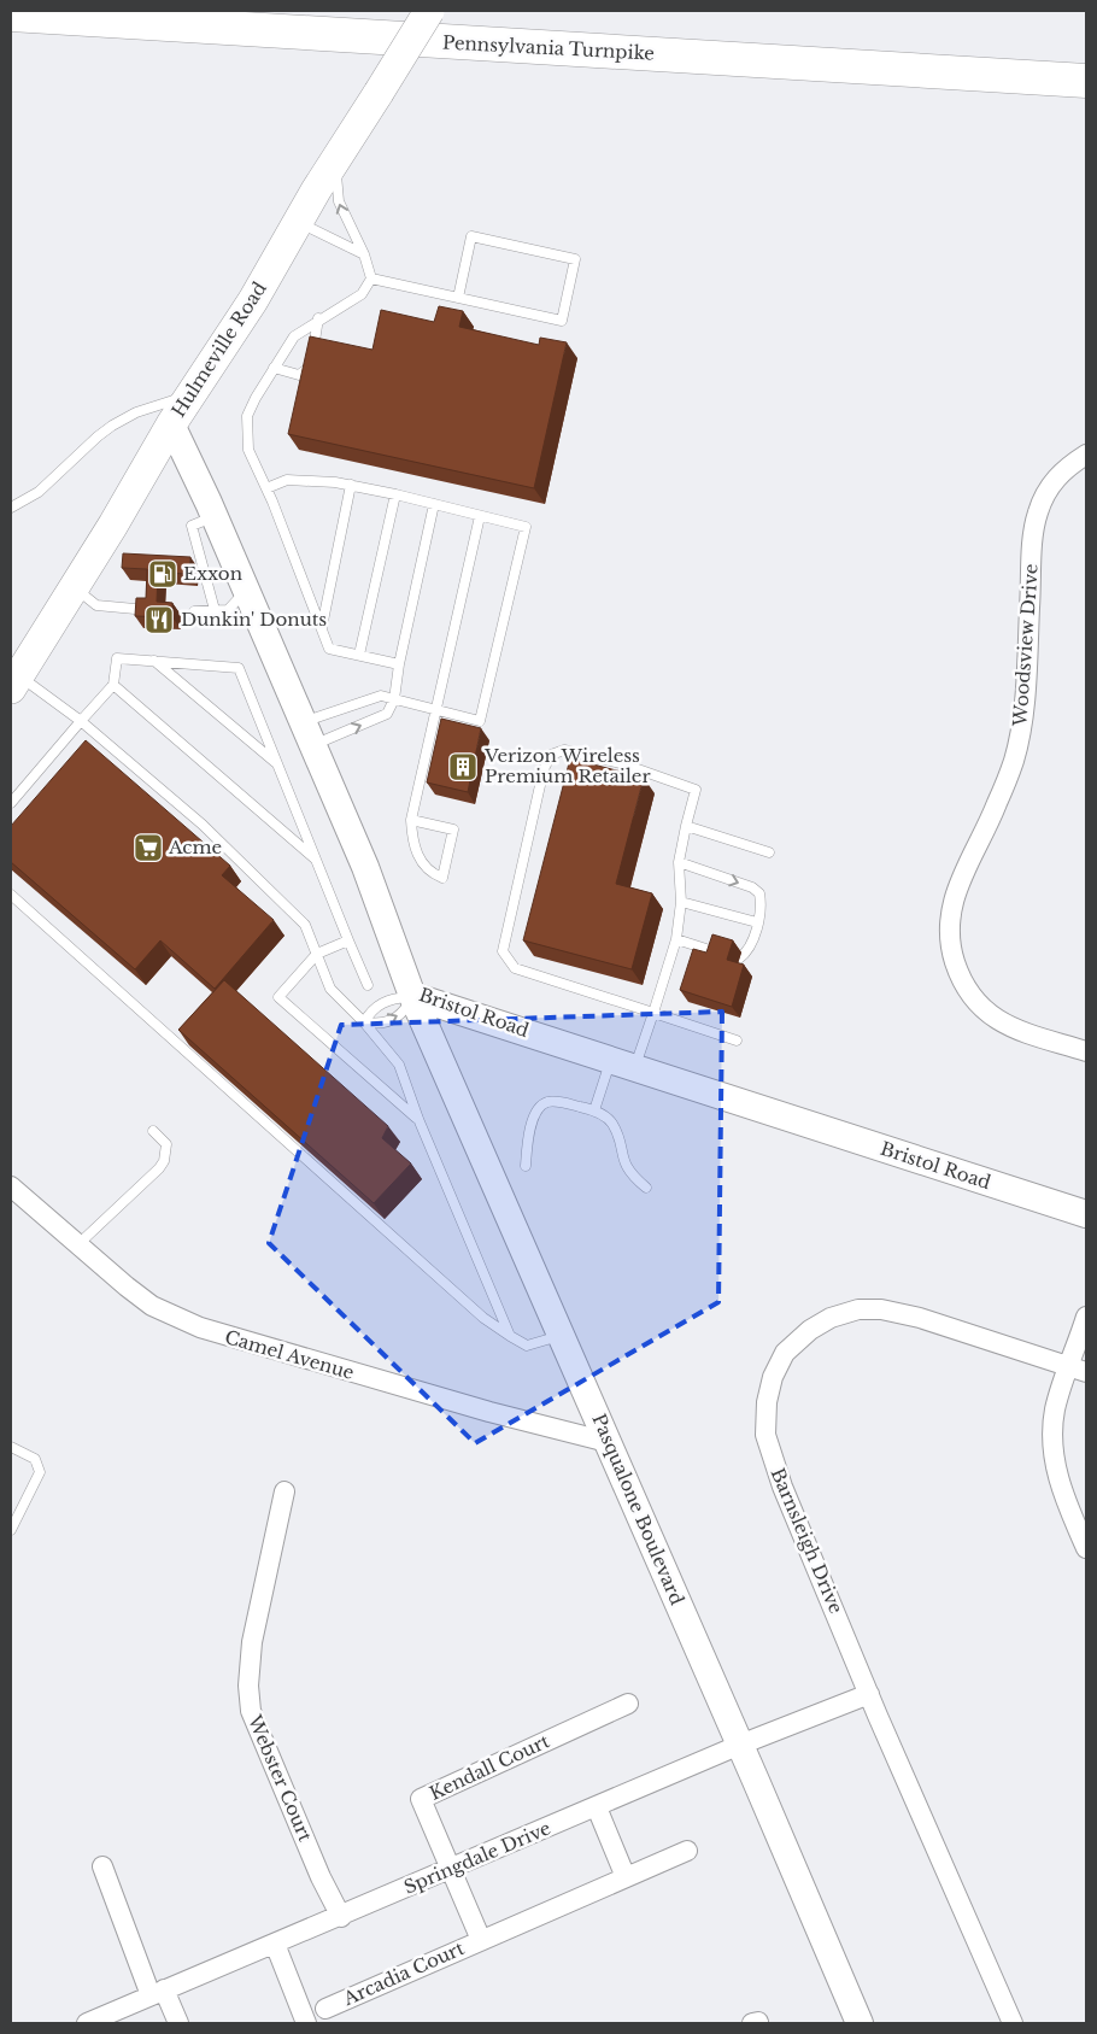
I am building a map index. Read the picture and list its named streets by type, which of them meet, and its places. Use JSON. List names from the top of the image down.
{
  "streets": {
    "highway": ["Pennsylvania Turnpike"],
    "main road": ["Hulmeville Road", "Bristol Road", "Pasqualone Boulevard"],
    "street": [
      "Woodsview Drive",
      "Camel Avenue",
      "Barnsleigh Drive",
      "Kendall Court",
      "Webster Court",
      "Springdale Drive",
      "Arcadia Court"
    ]
  },
  "crossings": [
    ["Hulmeville Road", "Bristol Road"],
    ["Bristol Road", "Pasqualone Boulevard"],
    ["Camel Avenue", "Pasqualone Boulevard"],
    ["Pasqualone Boulevard", "Springdale Drive"],
    ["Barnsleigh Drive", "Springdale Drive"],
    ["Kendall Court", "Springdale Drive"],
    ["Kendall Court", "Arcadia Court"],
    ["Webster Court", "Springdale Drive"],
    ["Springdale Drive", "Arcadia Court"]
  ],
  "places": {
    "fuel station": ["Exxon"],
    "restaurant": ["Dunkin' Donuts"],
    "building": ["Verizon Wireless Premium Retailer"],
    "supermarket": ["Acme"]
  }
}
